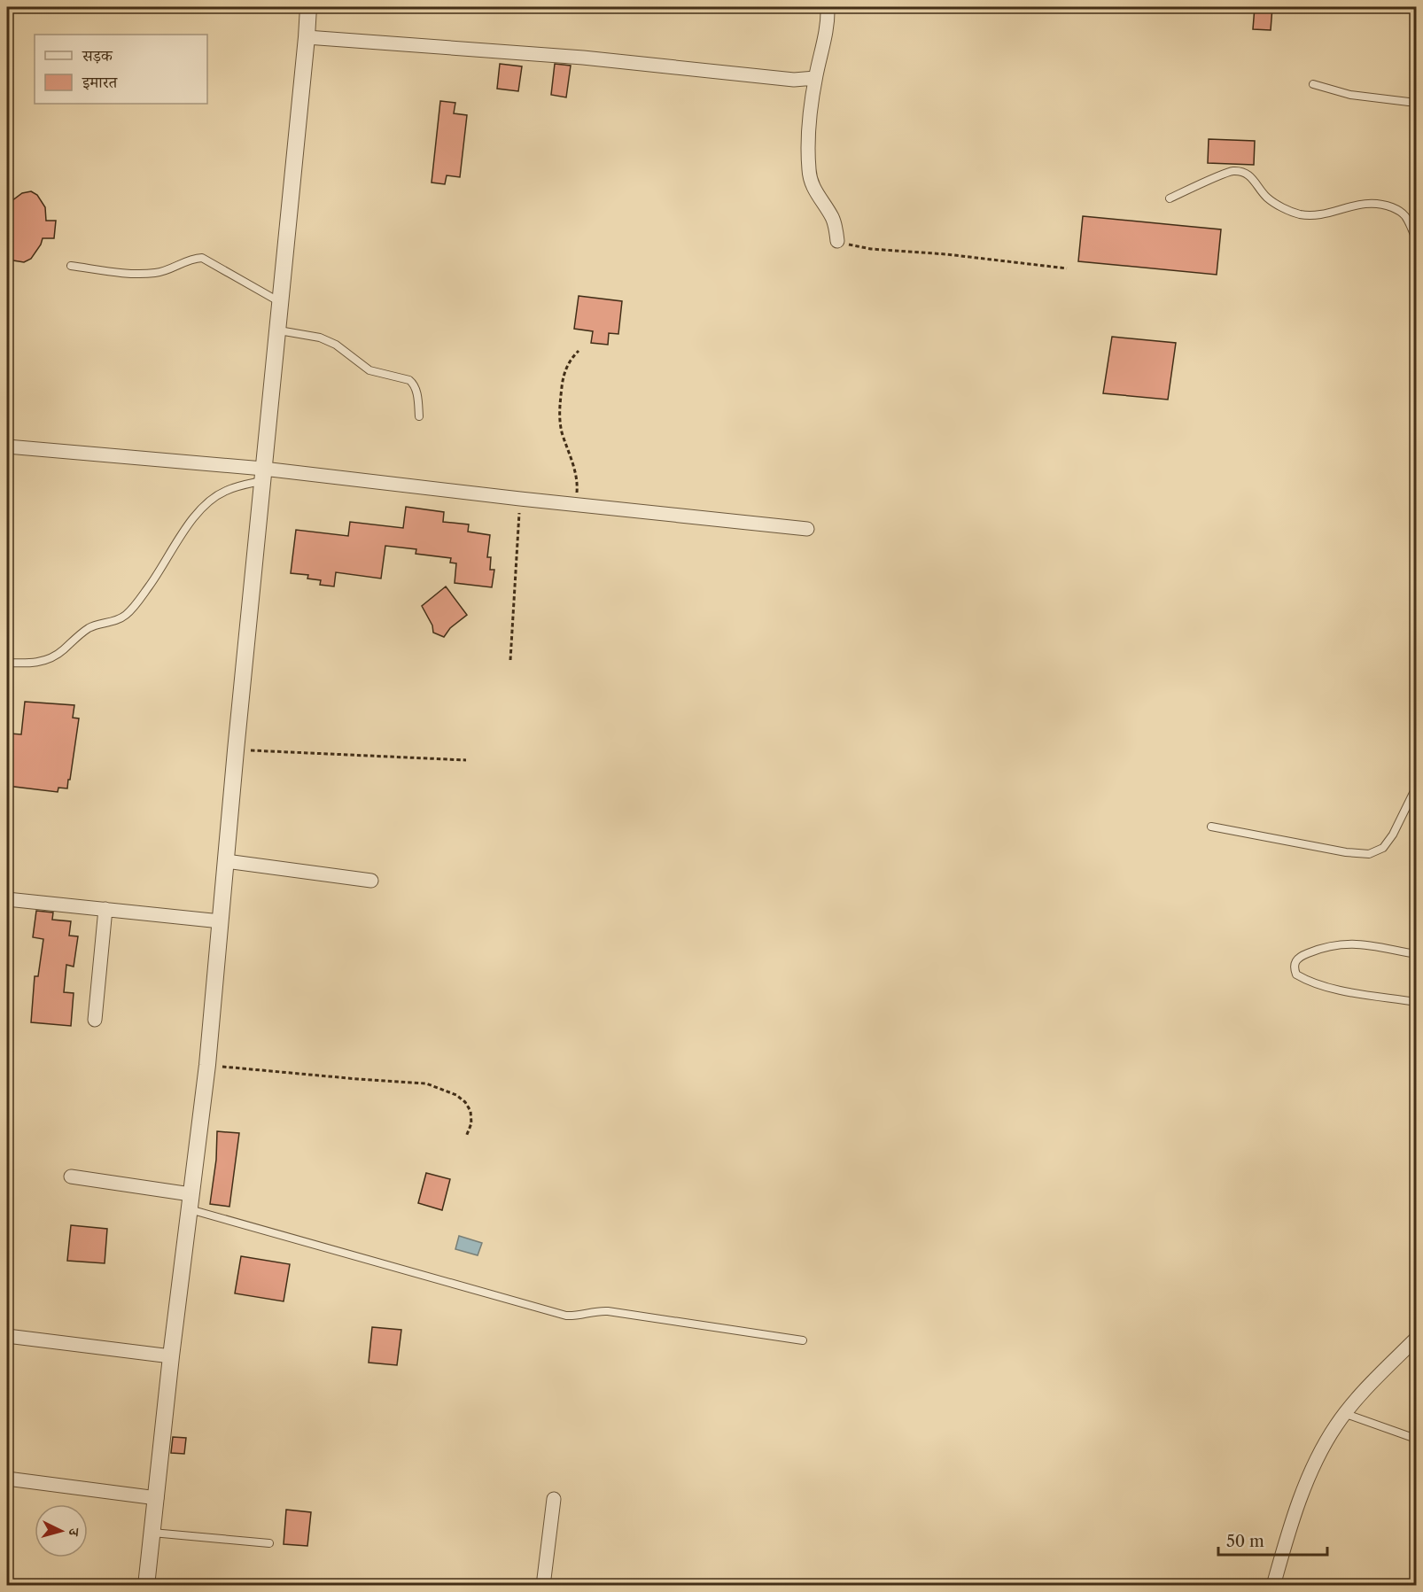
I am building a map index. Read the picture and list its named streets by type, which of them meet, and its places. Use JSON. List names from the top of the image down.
{
  "legend": ["सड़क", "इमारत"],
  "scale_bar": "50 m",
  "north": "right"
}
